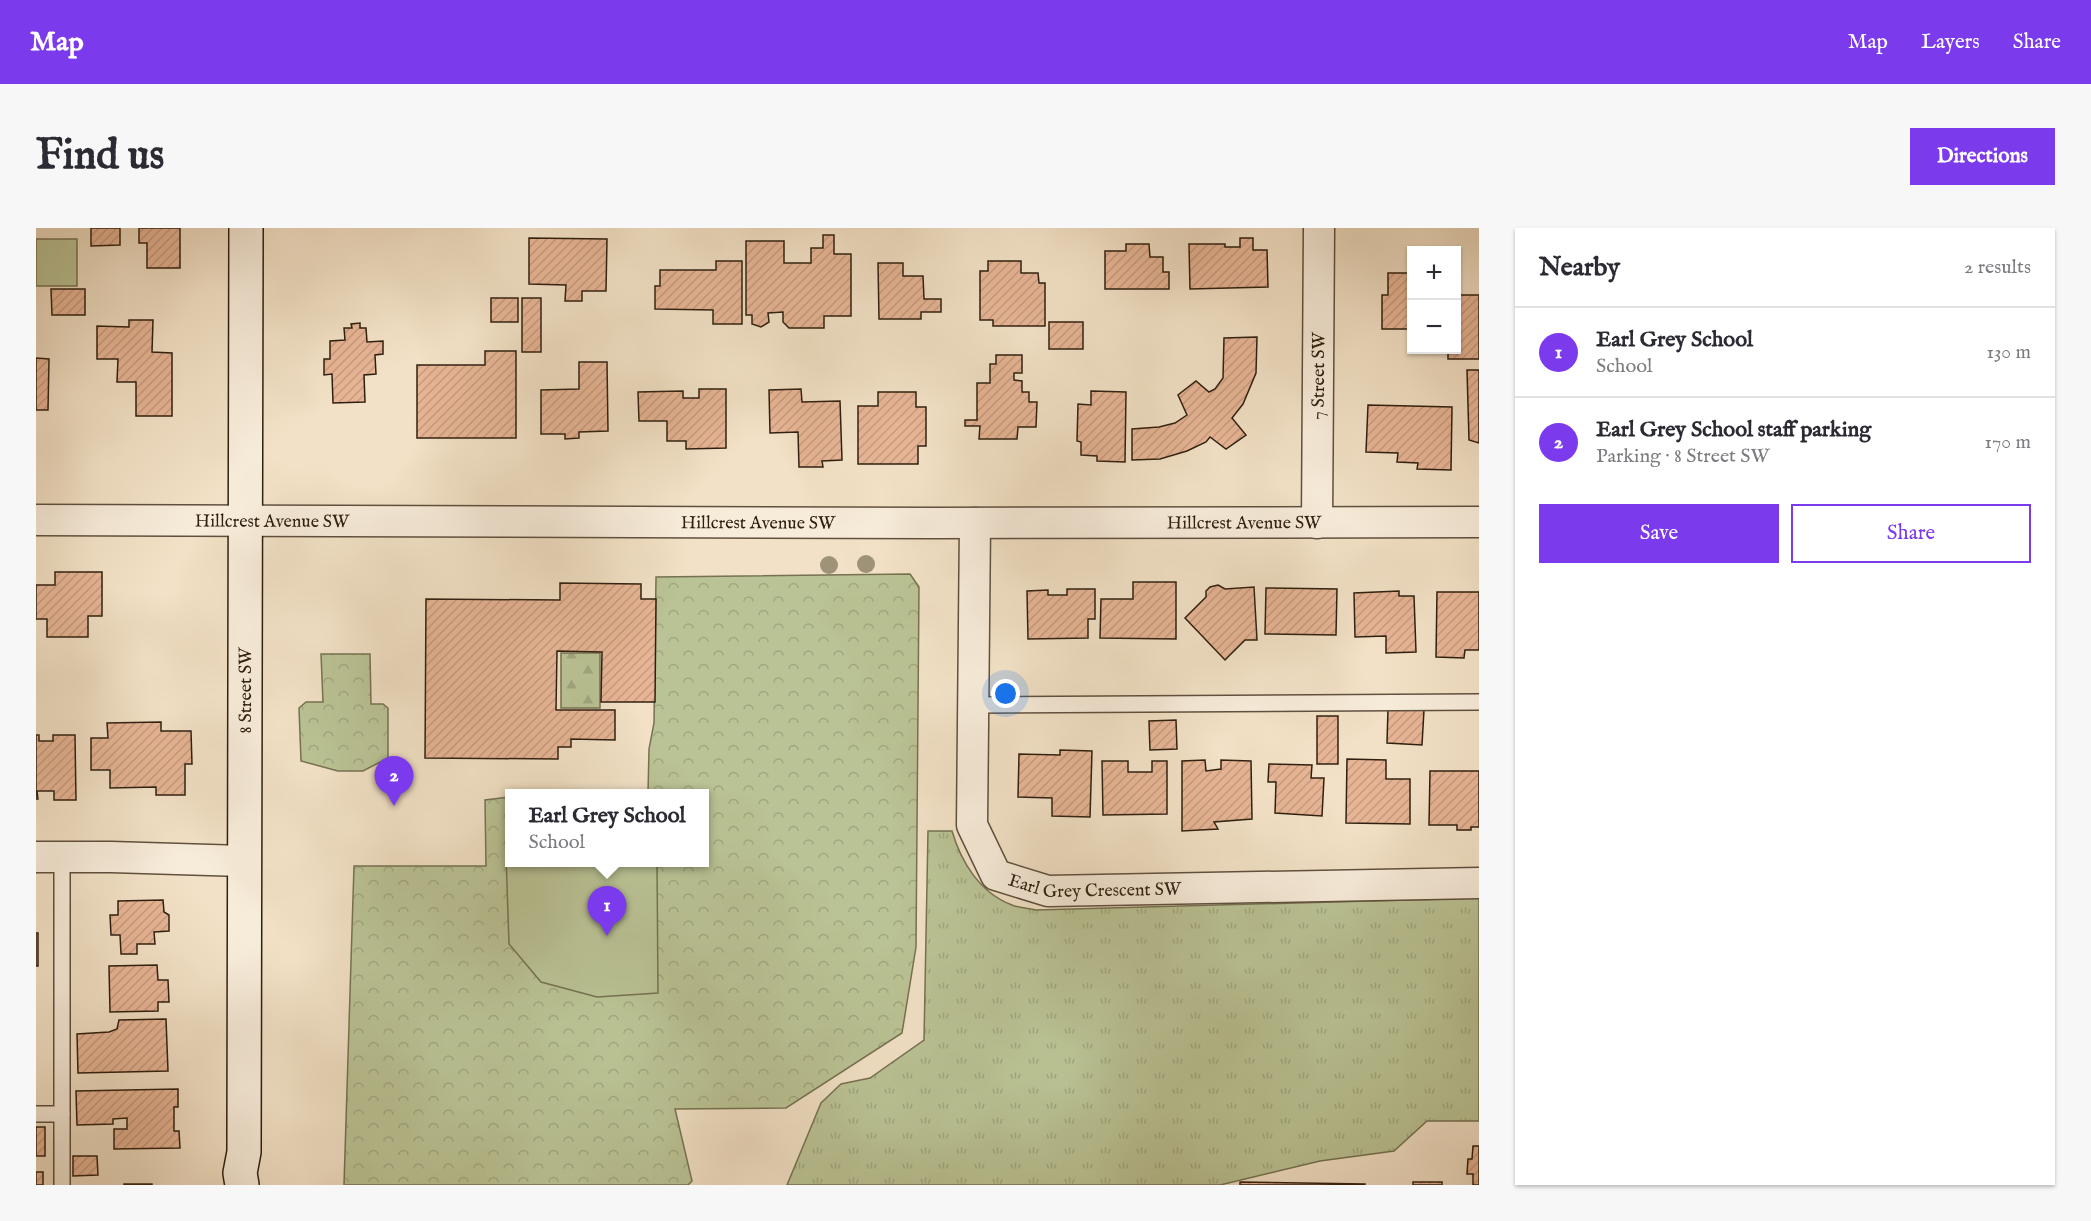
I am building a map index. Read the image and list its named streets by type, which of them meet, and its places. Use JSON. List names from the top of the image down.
{
  "streets": {
    "street": [
      "7 Street SW",
      "Hillcrest Avenue SW",
      "8 Street SW",
      "Earl Grey Crescent SW"
    ]
  },
  "crossings": [
    ["7 Street SW", "Hillcrest Avenue SW"],
    ["Hillcrest Avenue SW", "8 Street SW"],
    ["Hillcrest Avenue SW", "Earl Grey Crescent SW"]
  ],
  "page": {
    "header": "Map",
    "nav": ["Map", "Layers", "Share"],
    "buttons": [
      "Directions",
      ["Save", "Share"]
    ],
    "title": "Find us",
    "heading": ["Nearby", "2 results"],
    "map_buttons": ["+", "−"],
    "list": [
      {
        "mark": "1",
        "name": "Earl Grey School",
        "note": "School",
        "value": "130 m"
      },
      {
        "mark": "2",
        "name": "Earl Grey School staff parking",
        "note": "Parking · 8 Street SW",
        "value": "170 m"
      }
    ],
    "pins": ["2", "1"],
    "popup": ["Earl Grey School", "School"]
  }
}
